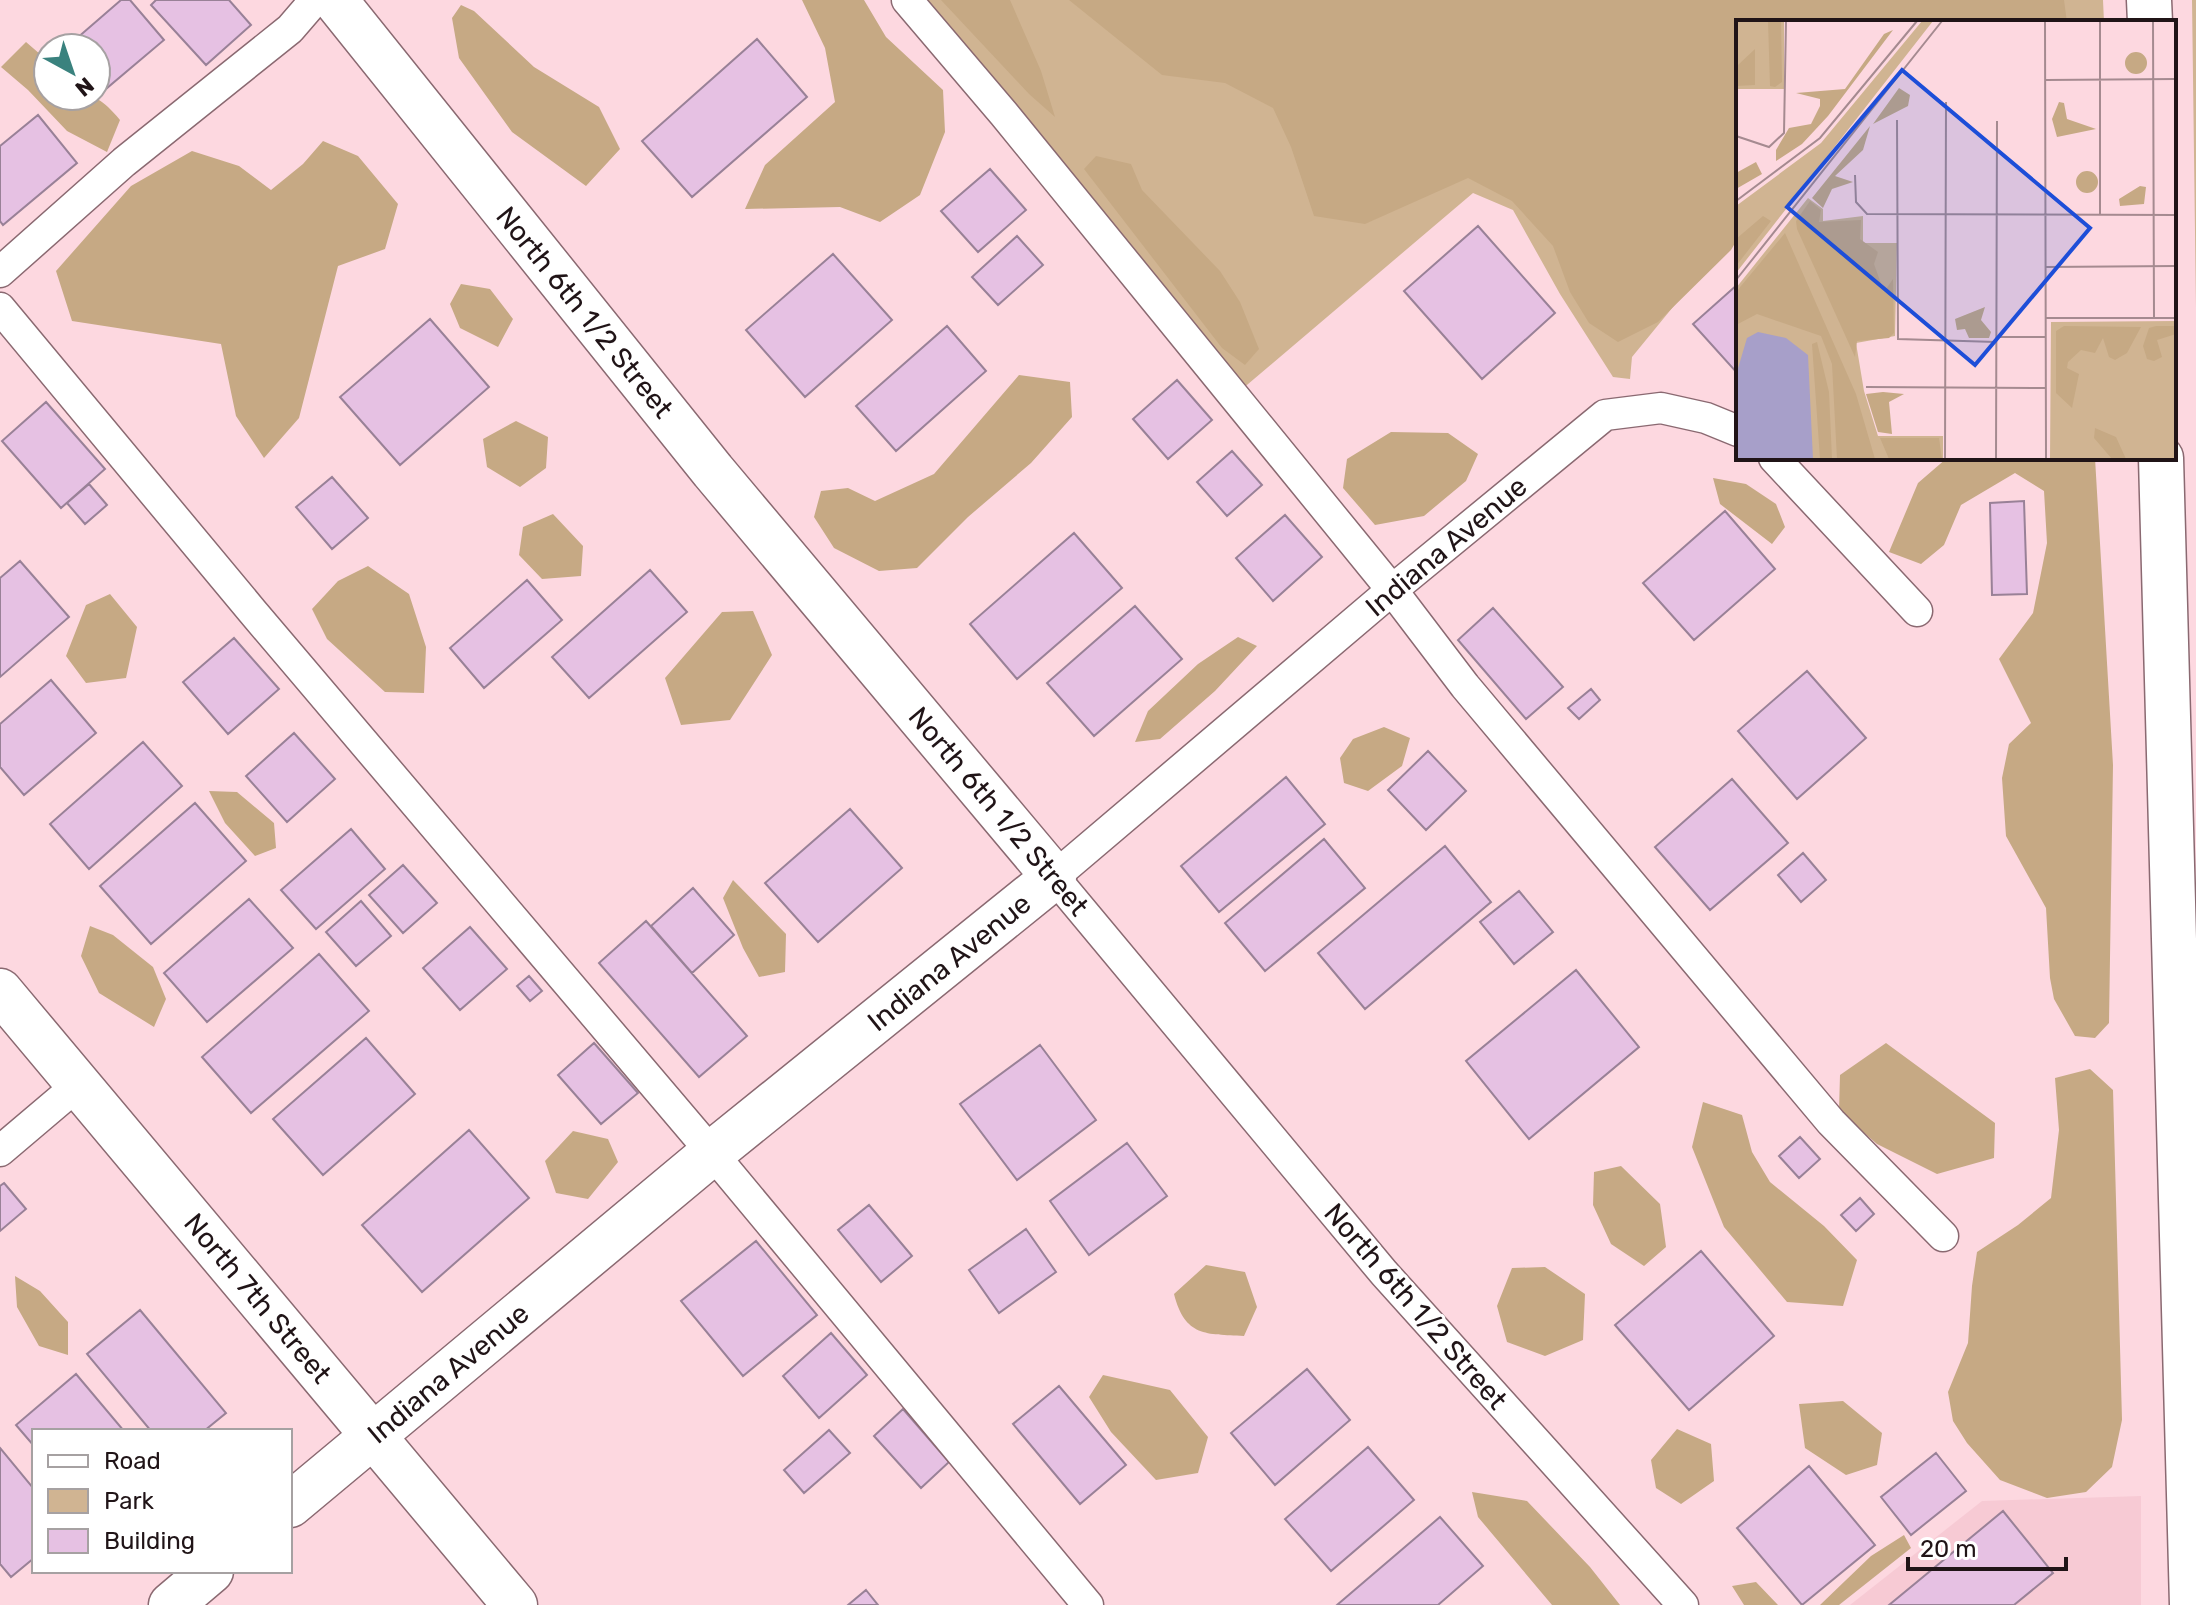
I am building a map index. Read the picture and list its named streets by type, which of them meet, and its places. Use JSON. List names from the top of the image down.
{
  "streets": {
    "street": ["North 6th 1/2 Street", "Indiana Avenue", "North 7th Street"]
  },
  "crossings": [
    ["North 6th 1/2 Street", "Indiana Avenue"],
    ["Indiana Avenue", "North 7th Street"]
  ],
  "legend": ["Road", "Park", "Building"],
  "scale_bar": "20 m",
  "north": "bottom right"
}
